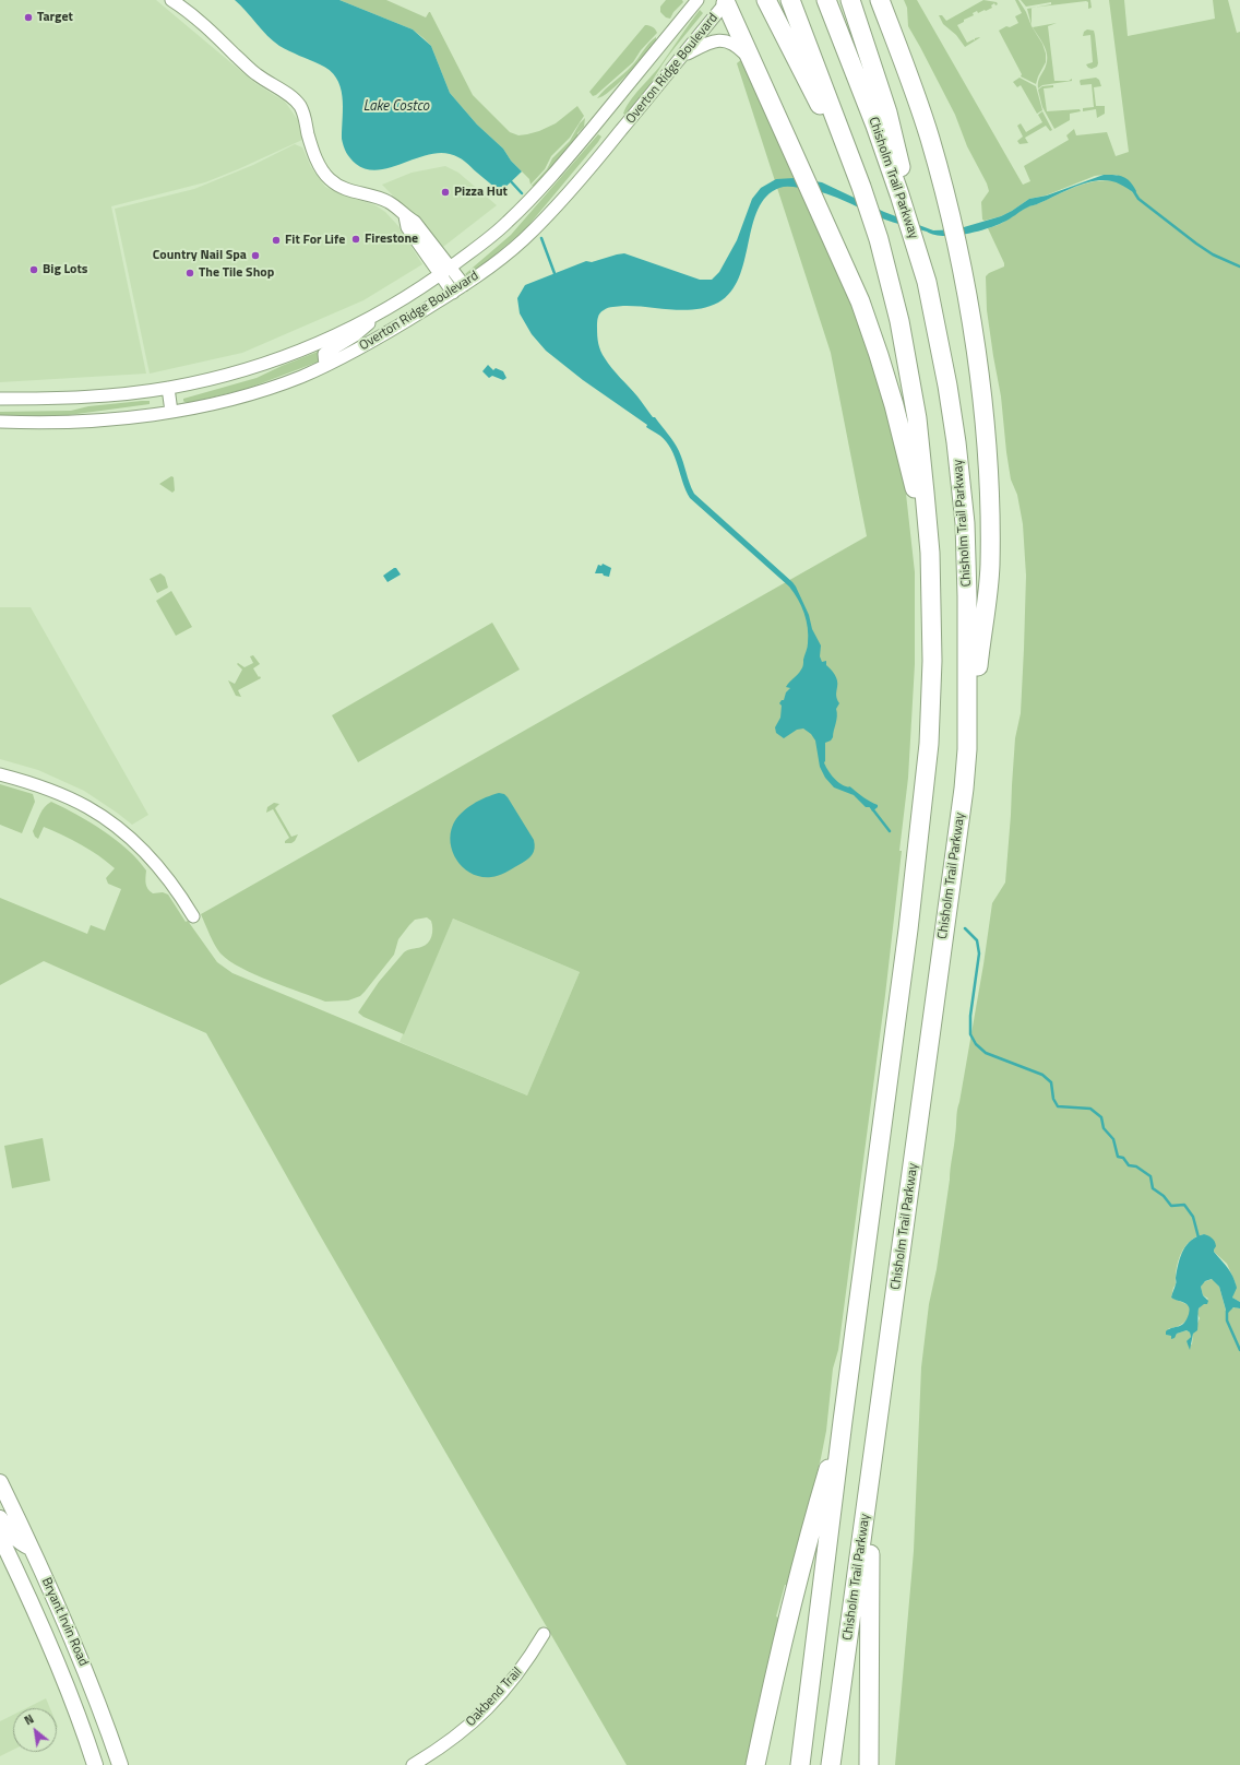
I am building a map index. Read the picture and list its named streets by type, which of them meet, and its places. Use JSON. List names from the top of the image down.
{
  "streets": {
    "highway": ["Chisholm Trail Parkway"],
    "main road": ["Bryant Irvin Road"],
    "street": ["Overton Ridge Boulevard", "Oakbend Trail"]
  },
  "water": ["Lake Costco"],
  "places": [
    "Target",
    "Pizza Hut",
    "Firestone",
    "Fit For Life",
    "Country Nail Spa",
    "Big Lots",
    "The Tile Shop"
  ],
  "north": "top left"
}
